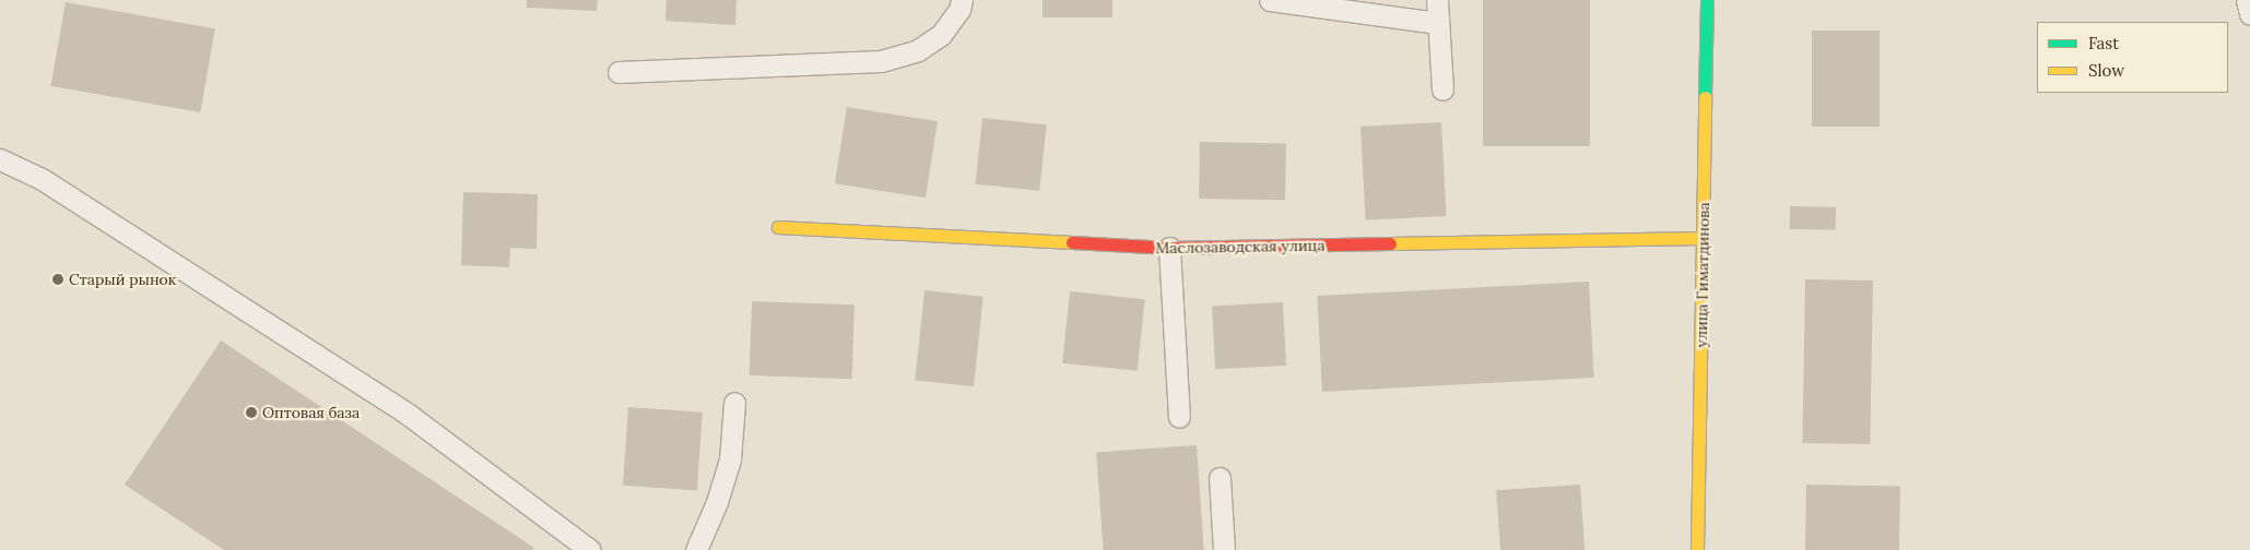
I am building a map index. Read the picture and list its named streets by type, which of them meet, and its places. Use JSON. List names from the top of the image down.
{
  "streets": {
    "street": ["Маслозаводская улица", "улица Гиматдинова"]
  },
  "crossings": [
    ["Маслозаводская улица", "улица Гиматдинова"]
  ],
  "places": ["Старый рынок", "Оптовая база"],
  "legend": ["Fast", "Slow"]
}
